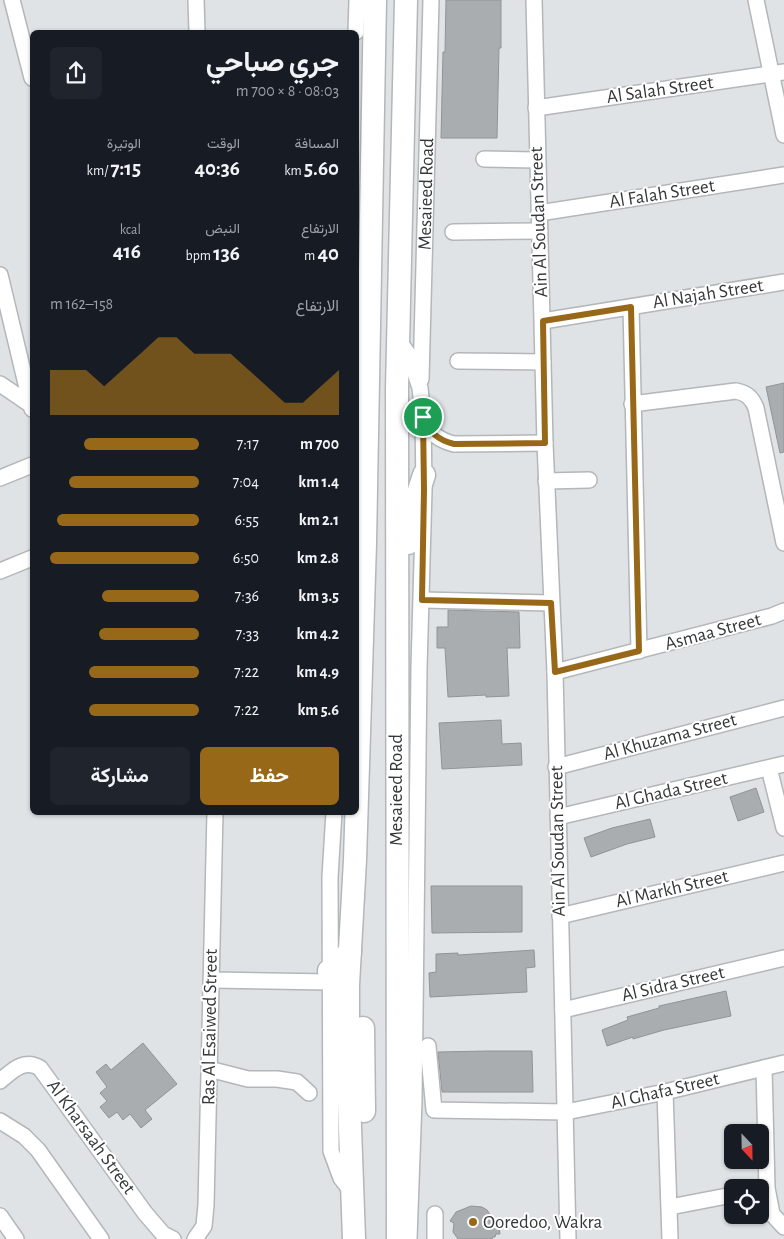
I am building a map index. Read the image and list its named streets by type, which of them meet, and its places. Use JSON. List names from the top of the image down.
{
  "streets": {
    "highway": ["Mesaieed Road"],
    "street": [
      "Al Salah Street",
      "Al Falah Street",
      "Ain Al Soudan Street",
      "Al Najah Street",
      "Asmaa Street",
      "Al Khuzama Street",
      "Al Ghada Street",
      "Al Markh Street",
      "Al Sidra Street",
      "Ras Al Esaiwed Street",
      "Al Ghafa Street",
      "Al Kharsaah Street"
    ]
  },
  "crossings": [
    ["Al Salah Street", "Ain Al Soudan Street"],
    ["Al Falah Street", "Ain Al Soudan Street"],
    ["Ain Al Soudan Street", "Al Najah Street"],
    ["Ain Al Soudan Street", "Asmaa Street"],
    ["Ain Al Soudan Street", "Al Khuzama Street"],
    ["Ain Al Soudan Street", "Al Ghada Street"],
    ["Ain Al Soudan Street", "Al Markh Street"],
    ["Ain Al Soudan Street", "Al Sidra Street"],
    ["Ain Al Soudan Street", "Al Ghafa Street"]
  ],
  "places": ["Ooredoo, Wakra"],
  "north": "bottom",
  "page": {
    "heading": ["جري صباحي", "08:03 · 8 × 700 m"],
    "stats": [
      ["المسافة", "5.60 km"],
      ["الوقت", "40:36"],
      ["الوتيرة", "7:15 /km"],
      ["الارتفاع", "40 m"],
      ["النبض", "136 bpm"],
      ["kcal", "416"]
    ],
    "chart": ["الارتفاع", "158–162 m"],
    "list": [
      {
        "name": "700 m",
        "note": "7:17"
      },
      {
        "name": "1.4 km",
        "note": "7:04"
      },
      {
        "name": "2.1 km",
        "note": "6:55"
      },
      {
        "name": "2.8 km",
        "note": "6:50"
      },
      {
        "name": "3.5 km",
        "note": "7:36"
      },
      {
        "name": "4.2 km",
        "note": "7:33"
      },
      {
        "name": "4.9 km",
        "note": "7:22"
      },
      {
        "name": "5.6 km",
        "note": "7:22"
      }
    ],
    "buttons": ["حفظ", "مشاركة"]
  }
}
